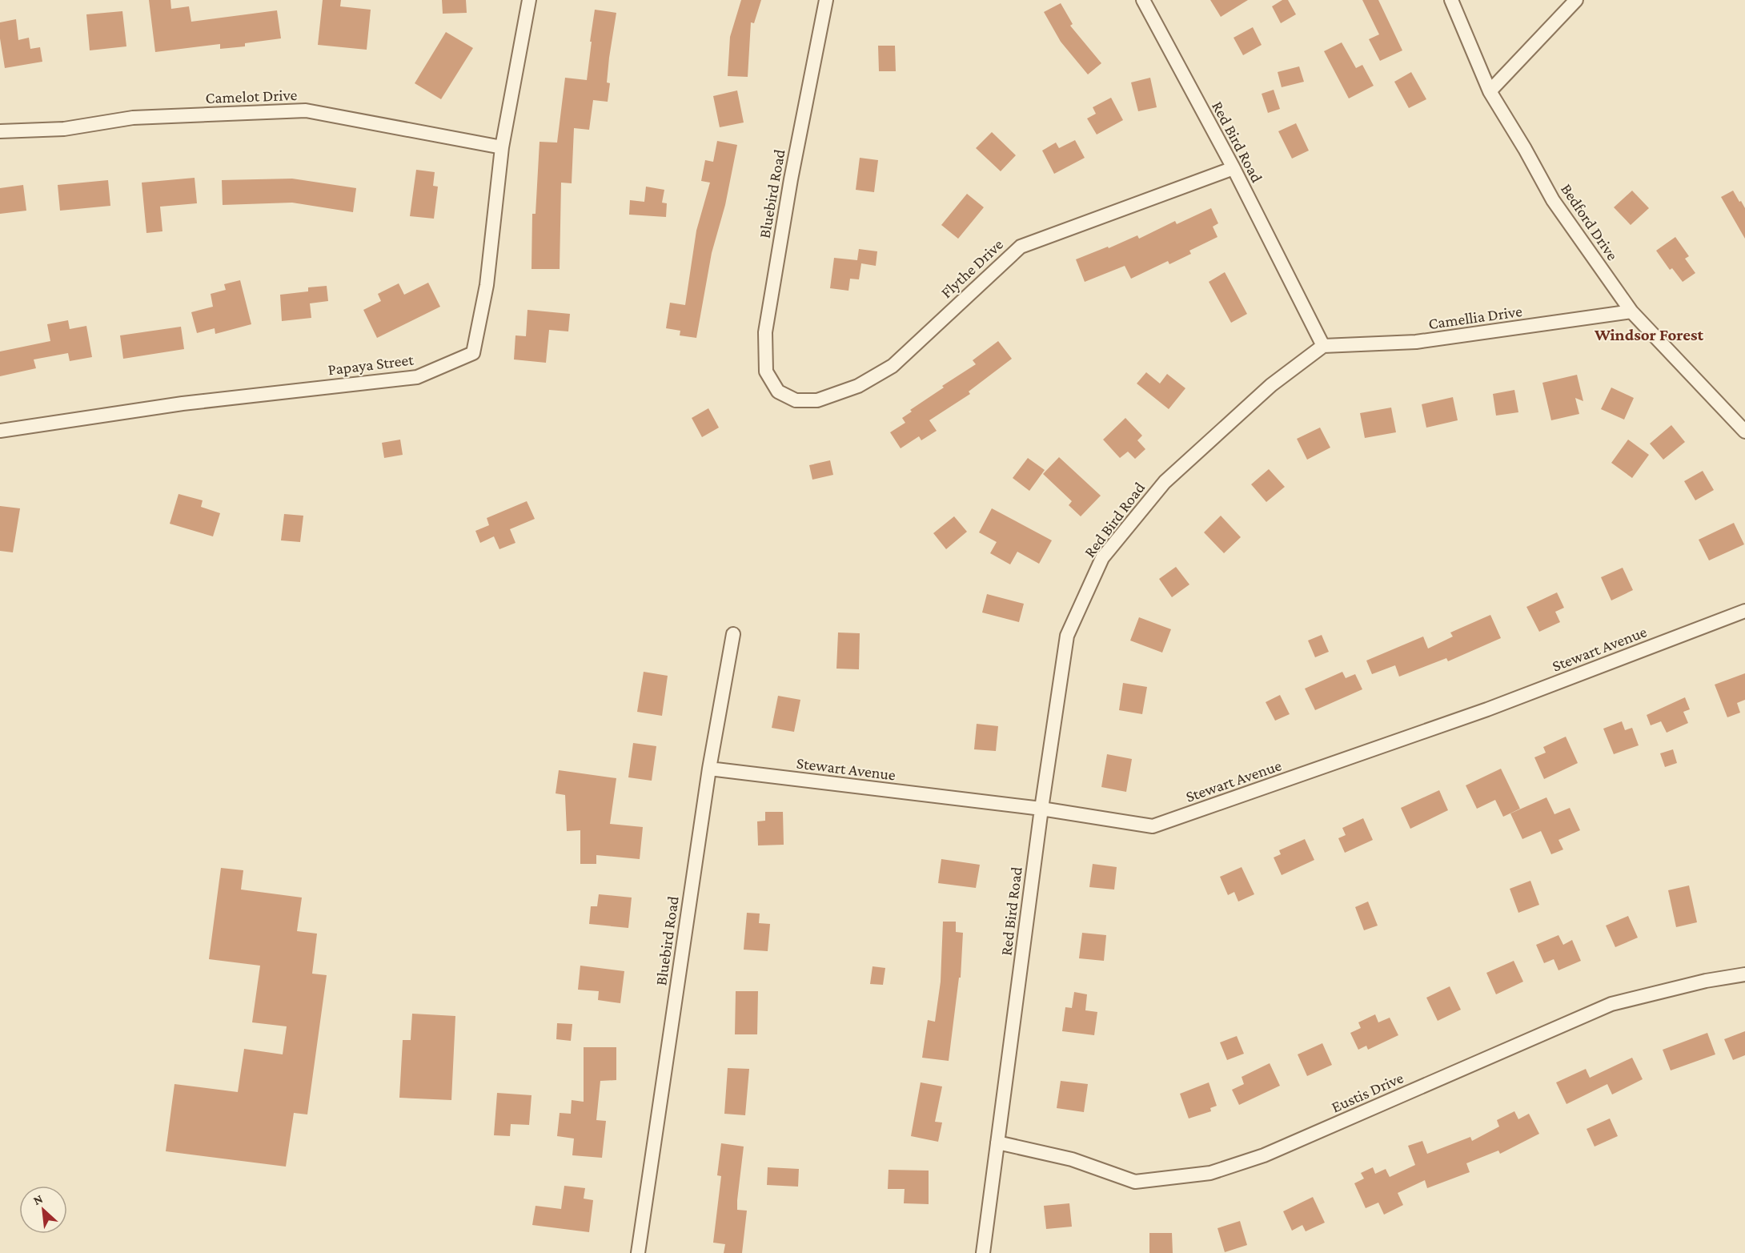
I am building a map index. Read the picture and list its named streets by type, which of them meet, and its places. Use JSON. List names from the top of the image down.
{
  "streets": {
    "street": [
      "Camelot Drive",
      "Red Bird Road",
      "Bluebird Road",
      "Bedford Drive",
      "Flythe Drive",
      "Camellia Drive",
      "Papaya Street",
      "Stewart Avenue",
      "Eustis Drive"
    ]
  },
  "crossings": [
    ["Camelot Drive", "Papaya Street"],
    ["Red Bird Road", "Flythe Drive"],
    ["Red Bird Road", "Camellia Drive"],
    ["Red Bird Road", "Stewart Avenue"],
    ["Red Bird Road", "Eustis Drive"],
    ["Bluebird Road", "Flythe Drive"],
    ["Bluebird Road", "Stewart Avenue"],
    ["Bedford Drive", "Camellia Drive"]
  ],
  "districts": ["Windsor Forest"],
  "north": "top left"
}
